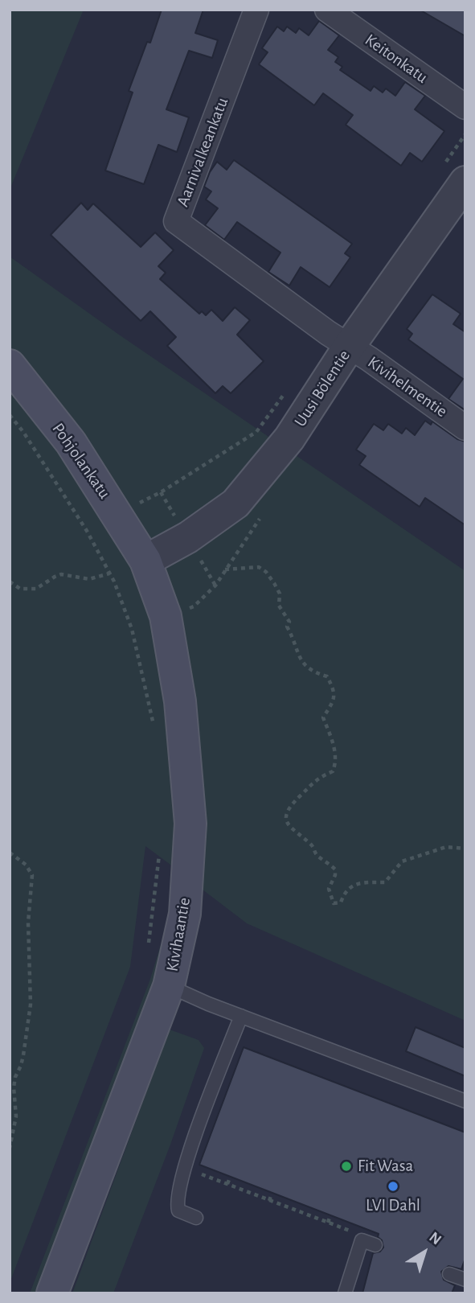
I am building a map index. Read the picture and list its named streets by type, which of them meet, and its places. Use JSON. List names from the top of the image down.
{
  "streets": {
    "main road": ["Pohjolankatu", "Kivihaantie"],
    "street": [
      "Keitonkatu",
      "Aarnivalkeankatu",
      "Kivihelmentie",
      "Uusi Bölentie"
    ]
  },
  "crossings": [
    ["Aarnivalkeankatu", "Kivihelmentie"],
    ["Aarnivalkeankatu", "Uusi Bölentie"],
    ["Kivihelmentie", "Uusi Bölentie"],
    ["Uusi Bölentie", "Pohjolankatu"],
    ["Uusi Bölentie", "Kivihaantie"],
    ["Pohjolankatu", "Kivihaantie"]
  ],
  "places": ["Fit Wasa", "LVI Dahl"],
  "north": "top right"
}
